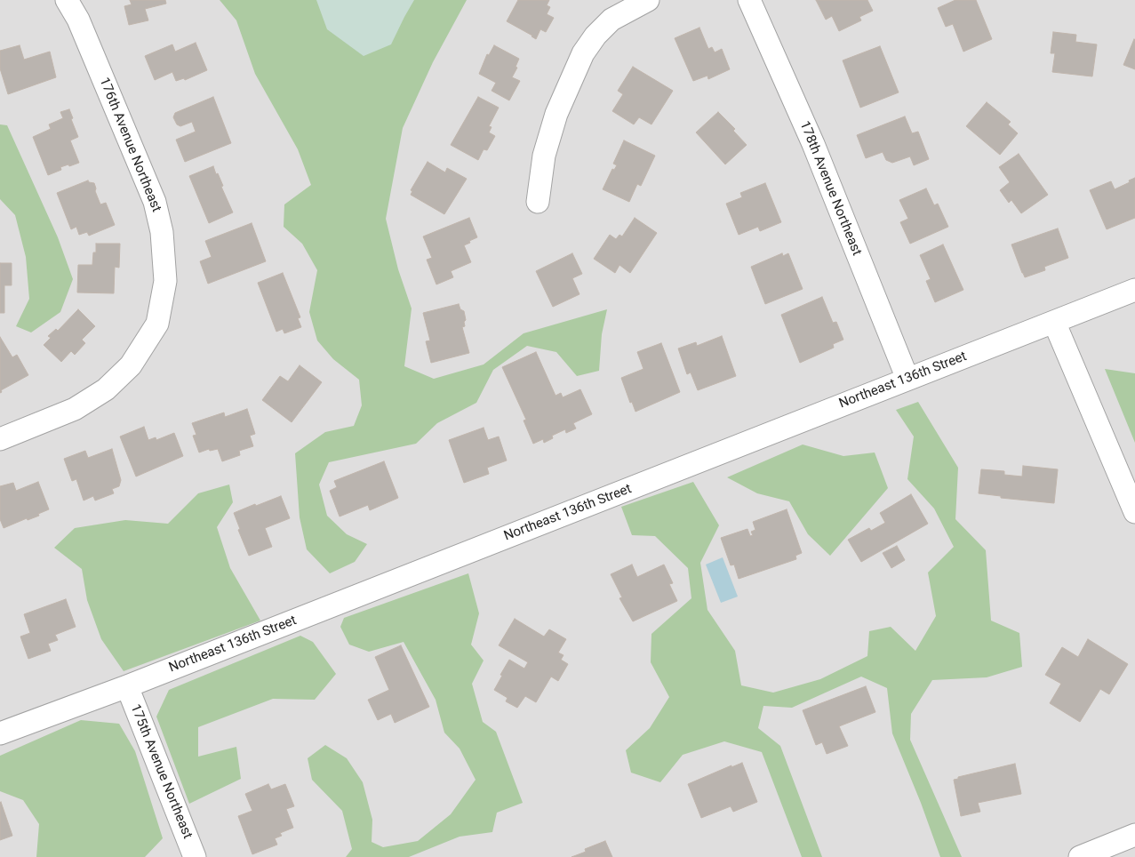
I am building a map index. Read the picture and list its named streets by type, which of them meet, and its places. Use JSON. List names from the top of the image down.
{
  "streets": {
    "street": [
      "176th Avenue Northeast",
      "178th Avenue Northeast",
      "Northeast 136th Street",
      "175th Avenue Northeast"
    ]
  },
  "crossings": [
    ["178th Avenue Northeast", "Northeast 136th Street"],
    ["Northeast 136th Street", "175th Avenue Northeast"]
  ]
}
